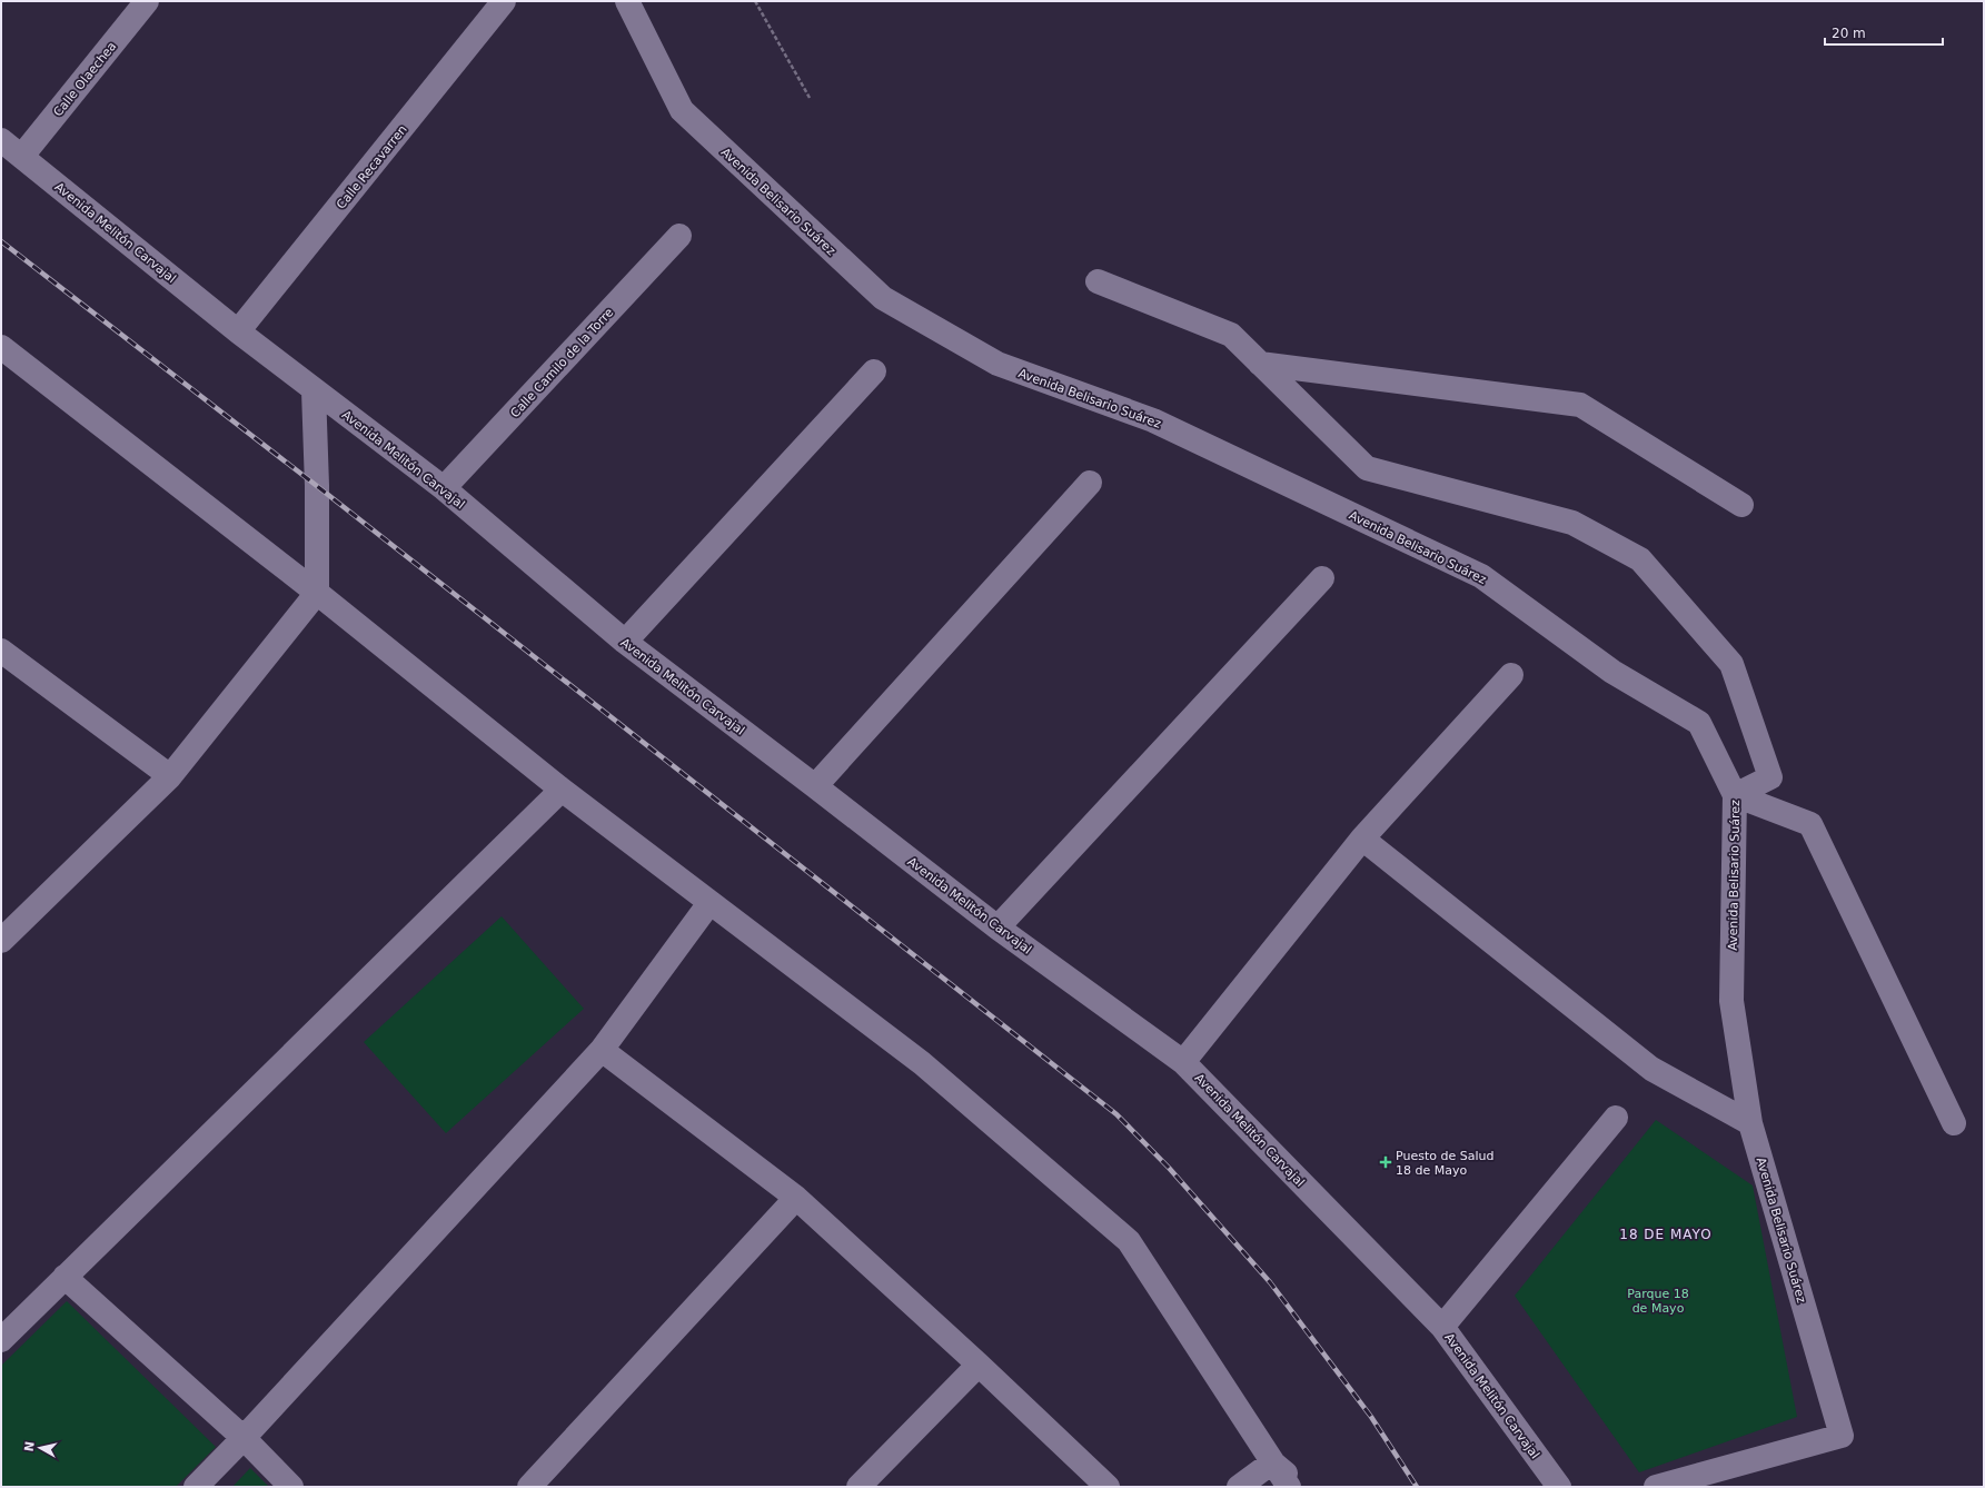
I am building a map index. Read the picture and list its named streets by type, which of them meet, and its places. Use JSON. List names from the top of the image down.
{
  "streets": {
    "street": [
      "Calle Olaechea",
      "Calle Recavarren",
      "Avenida Belisario Suárez",
      "Avenida Melitón Carvajal",
      "Calle Camilo de la Torre"
    ]
  },
  "crossings": [
    ["Calle Olaechea", "Avenida Melitón Carvajal"],
    ["Calle Recavarren", "Avenida Melitón Carvajal"],
    ["Avenida Melitón Carvajal", "Calle Camilo de la Torre"]
  ],
  "districts": ["18 DE MAYO"],
  "parks": ["Parque 18 de Mayo"],
  "places": {
    "health": ["Puesto de Salud 18 de Mayo"]
  },
  "scale_bar": "20 m",
  "north": "left"
}
